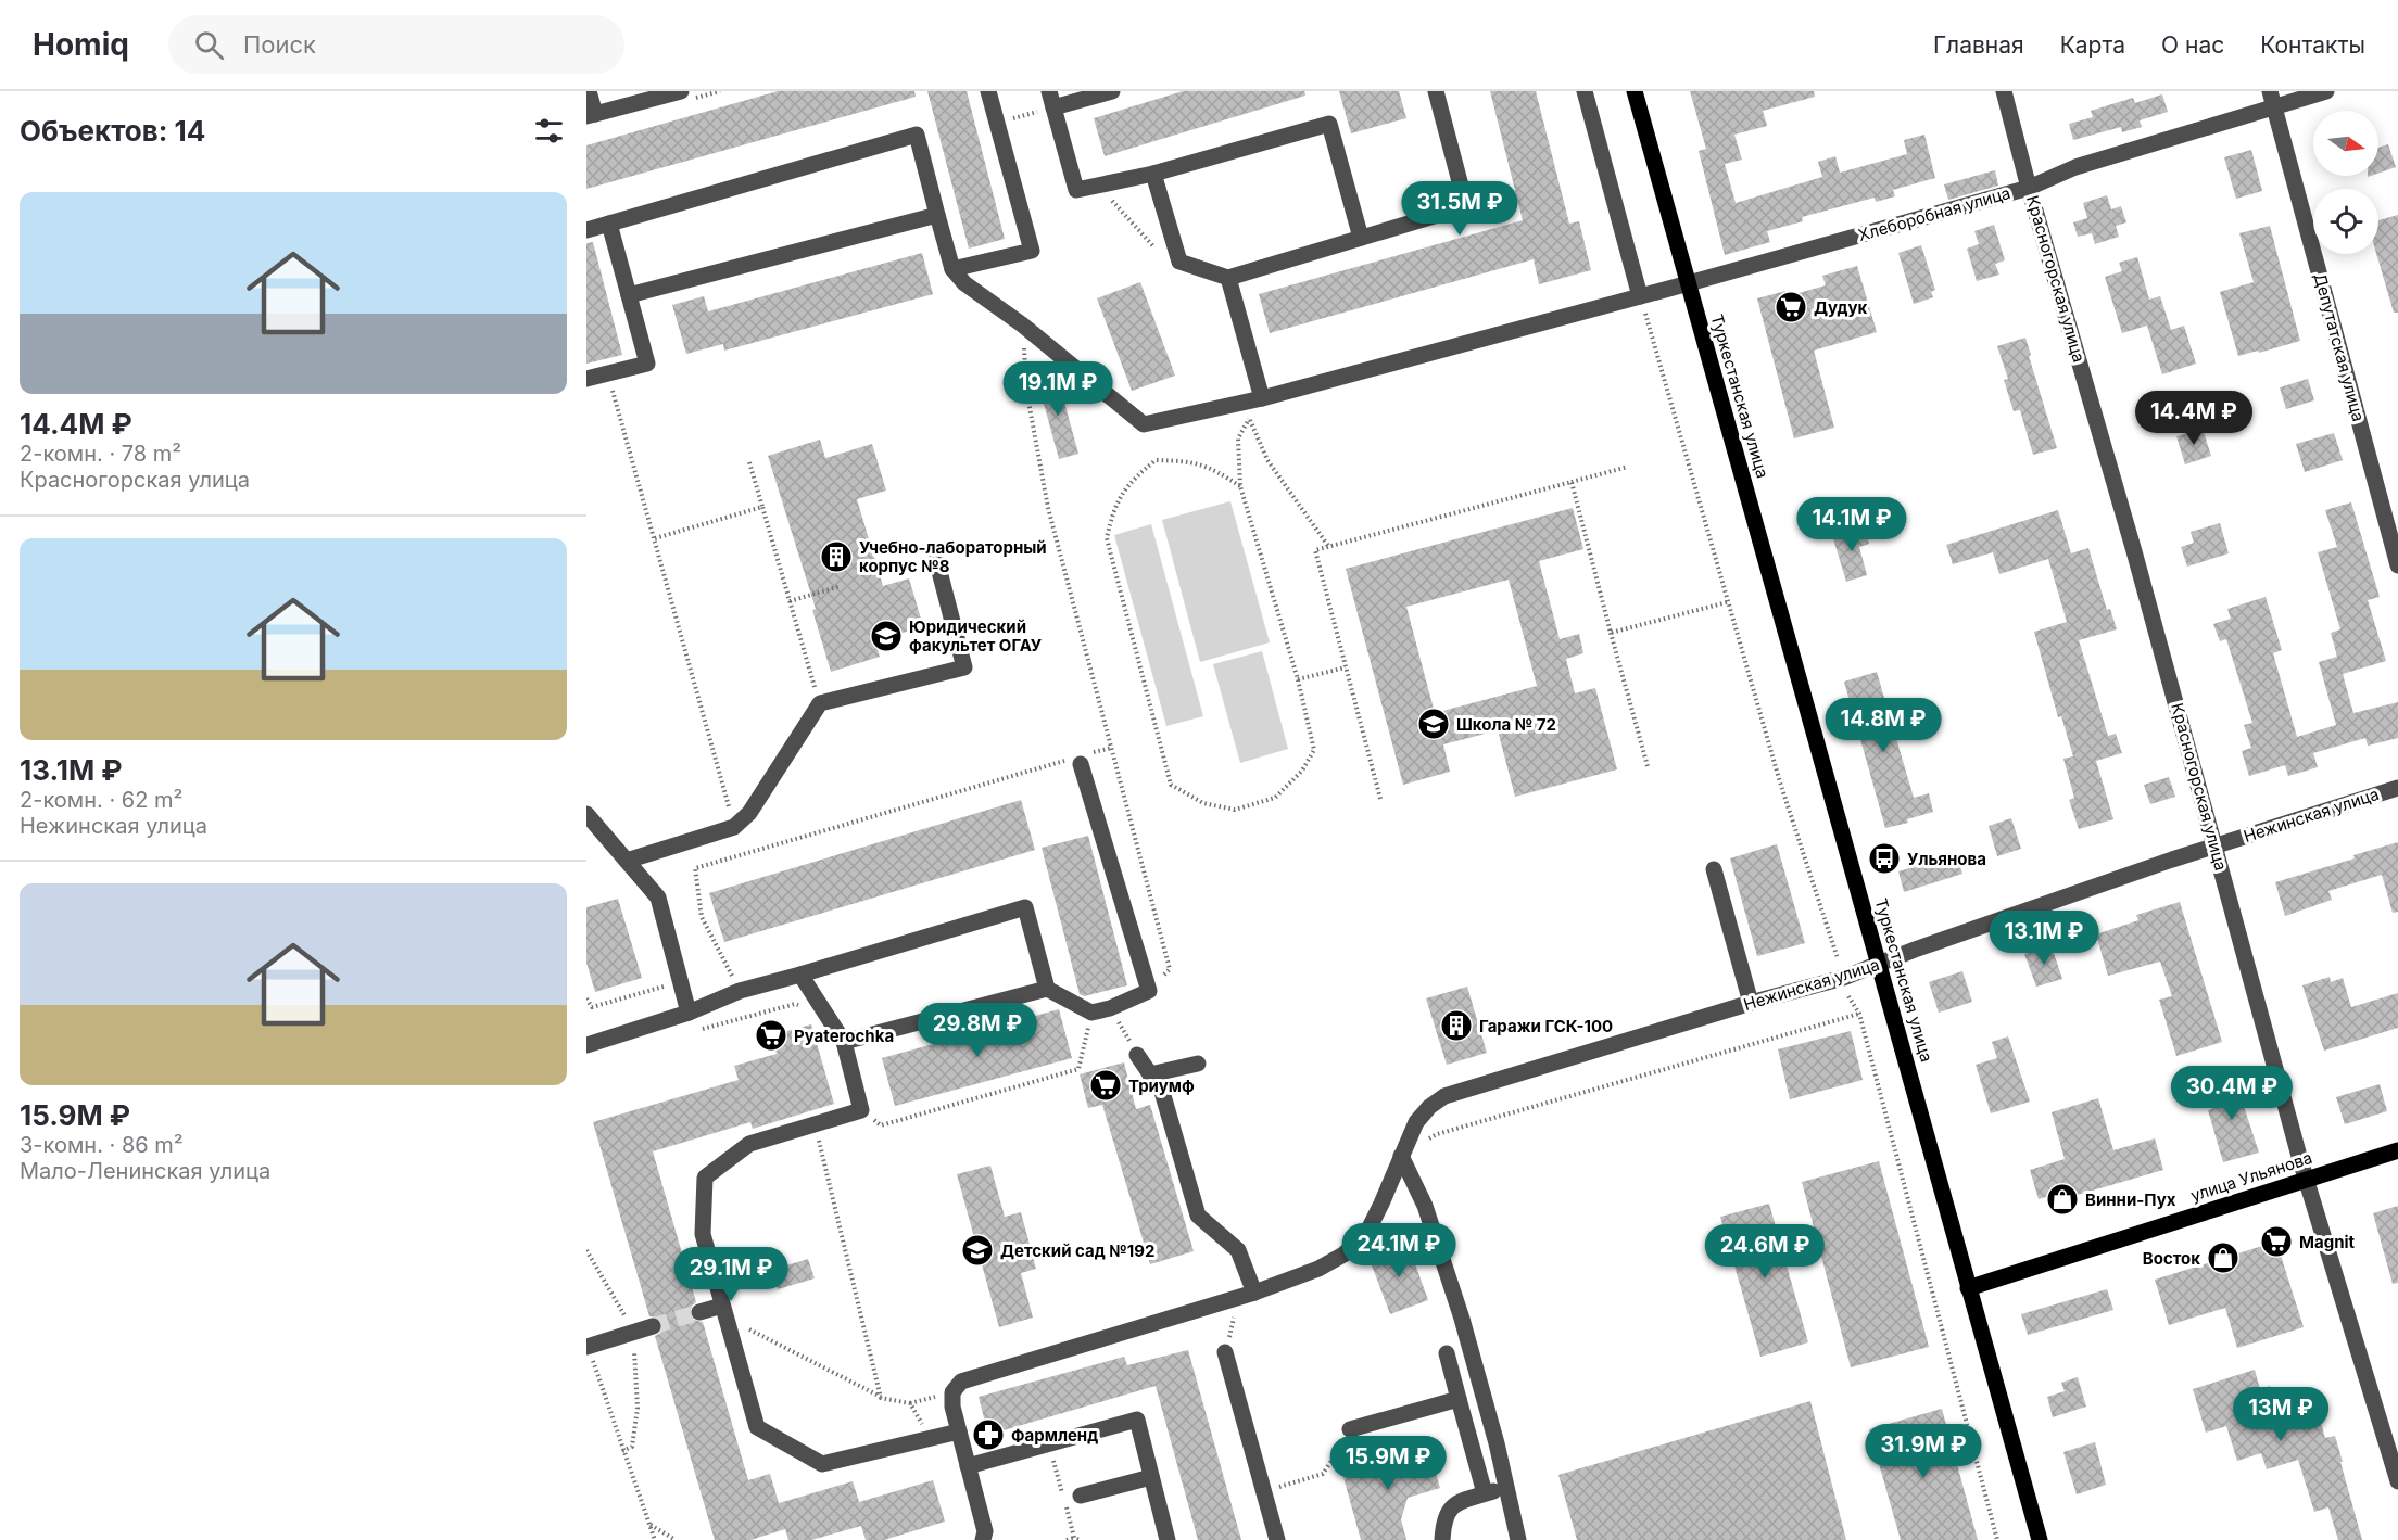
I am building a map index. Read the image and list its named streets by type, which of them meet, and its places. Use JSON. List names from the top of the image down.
{
  "streets": {
    "main road": ["Туркестанская улица", "улица Ульянова"],
    "street": [
      "Хлеборобная улица",
      "Красногорская улица",
      "Депутатская улица",
      "Нежинская улица"
    ]
  },
  "crossings": [
    ["Хлеборобная улица", "Красногорская улица"],
    ["Хлеборобная улица", "Депутатская улица"],
    ["Хлеборобная улица", "Туркестанская улица"],
    ["Красногорская улица", "Нежинская улица"],
    ["Красногорская улица", "улица Ульянова"],
    ["Туркестанская улица", "Нежинская улица"],
    ["Туркестанская улица", "улица Ульянова"]
  ],
  "places": {
    "supermarket": [
      "Дудук",
      "Pyaterochka",
      "Триумф",
      "Magnit"
    ],
    "building": ["Учебно-лабораторный корпус №8", "Гаражи ГСК-100"],
    "school or university": ["Юридический факультет ОГАУ", "Школа № 72", "Детский сад №192"],
    "bus stop": ["Ульянова"],
    "shop": ["Винни-Пух", "Восток"],
    "pharmacy": ["Фармленд"]
  },
  "north": "right",
  "page": {
    "header": "Homiq",
    "search": "Поиск",
    "nav": [
      "Главная",
      "Карта",
      "О нас",
      "Контакты"
    ],
    "heading": "Объектов: 14",
    "list": [
      {
        "name": "14.4M ₽",
        "note": "2-комн. · 78 m² · Красногорская улица"
      },
      {
        "name": "13.1M ₽",
        "note": "2-комн. · 62 m² · Нежинская улица"
      },
      {
        "name": "15.9M ₽",
        "note": "3-комн. · 86 m² · Мало-Ленинская улица"
      }
    ],
    "price": [
      "31.5M ₽",
      "19.1M ₽",
      "14.4M ₽",
      "14.1M ₽",
      "14.8M ₽",
      "13.1M ₽",
      "29.8M ₽",
      "30.4M ₽",
      "24.1M ₽",
      "24.6M ₽",
      "29.1M ₽",
      "13M ₽",
      "31.9M ₽",
      "15.9M ₽"
    ]
  }
}
